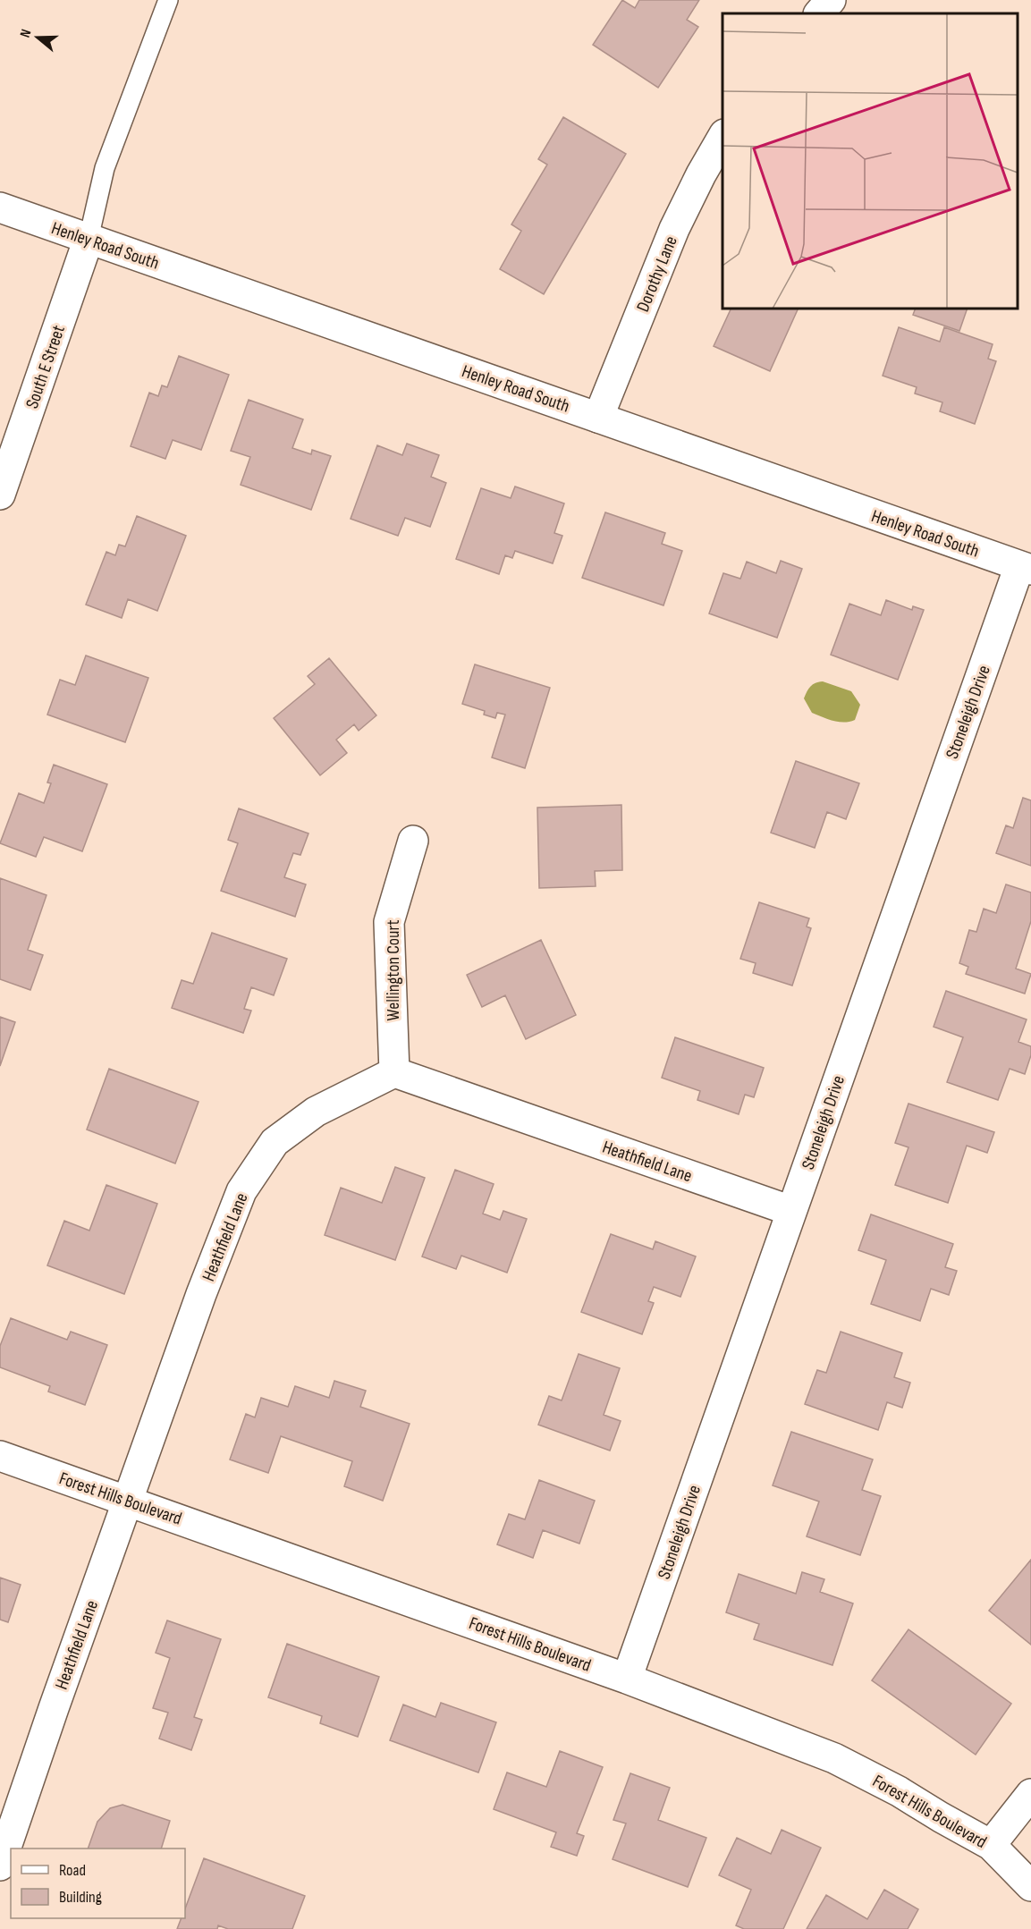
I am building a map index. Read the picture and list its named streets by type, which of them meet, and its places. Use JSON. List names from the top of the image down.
{
  "streets": {
    "street": [
      "Henley Road South",
      "Dorothy Lane",
      "South E Street",
      "Stoneleigh Drive",
      "Wellington Court",
      "Heathfield Lane",
      "Forest Hills Boulevard"
    ]
  },
  "crossings": [
    ["Henley Road South", "Dorothy Lane"],
    ["Henley Road South", "South E Street"],
    ["Henley Road South", "Stoneleigh Drive"],
    ["Stoneleigh Drive", "Heathfield Lane"],
    ["Stoneleigh Drive", "Forest Hills Boulevard"],
    ["Wellington Court", "Heathfield Lane"],
    ["Heathfield Lane", "Forest Hills Boulevard"]
  ],
  "legend": ["Road", "Building"],
  "north": "left"
}
